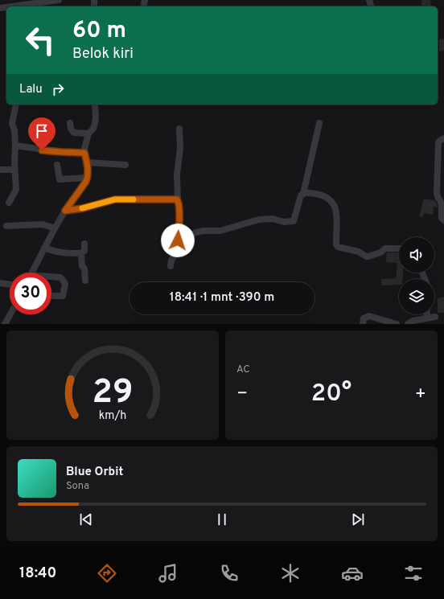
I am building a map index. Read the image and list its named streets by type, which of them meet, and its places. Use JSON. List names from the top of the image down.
{
  "page": {
    "turn": ["60 m", "Belok kiri"],
    "then": "Lalu",
    "limit": "30",
    "trip": "18:41 · 1 mnt · 390 m",
    "tile": "AC",
    "heat": ["−", "20°", "+"],
    "song": ["Blue Orbit", "Sona"],
    "tabs": "18:40",
    "gauge": ["29", "km/h"]
  }
}
